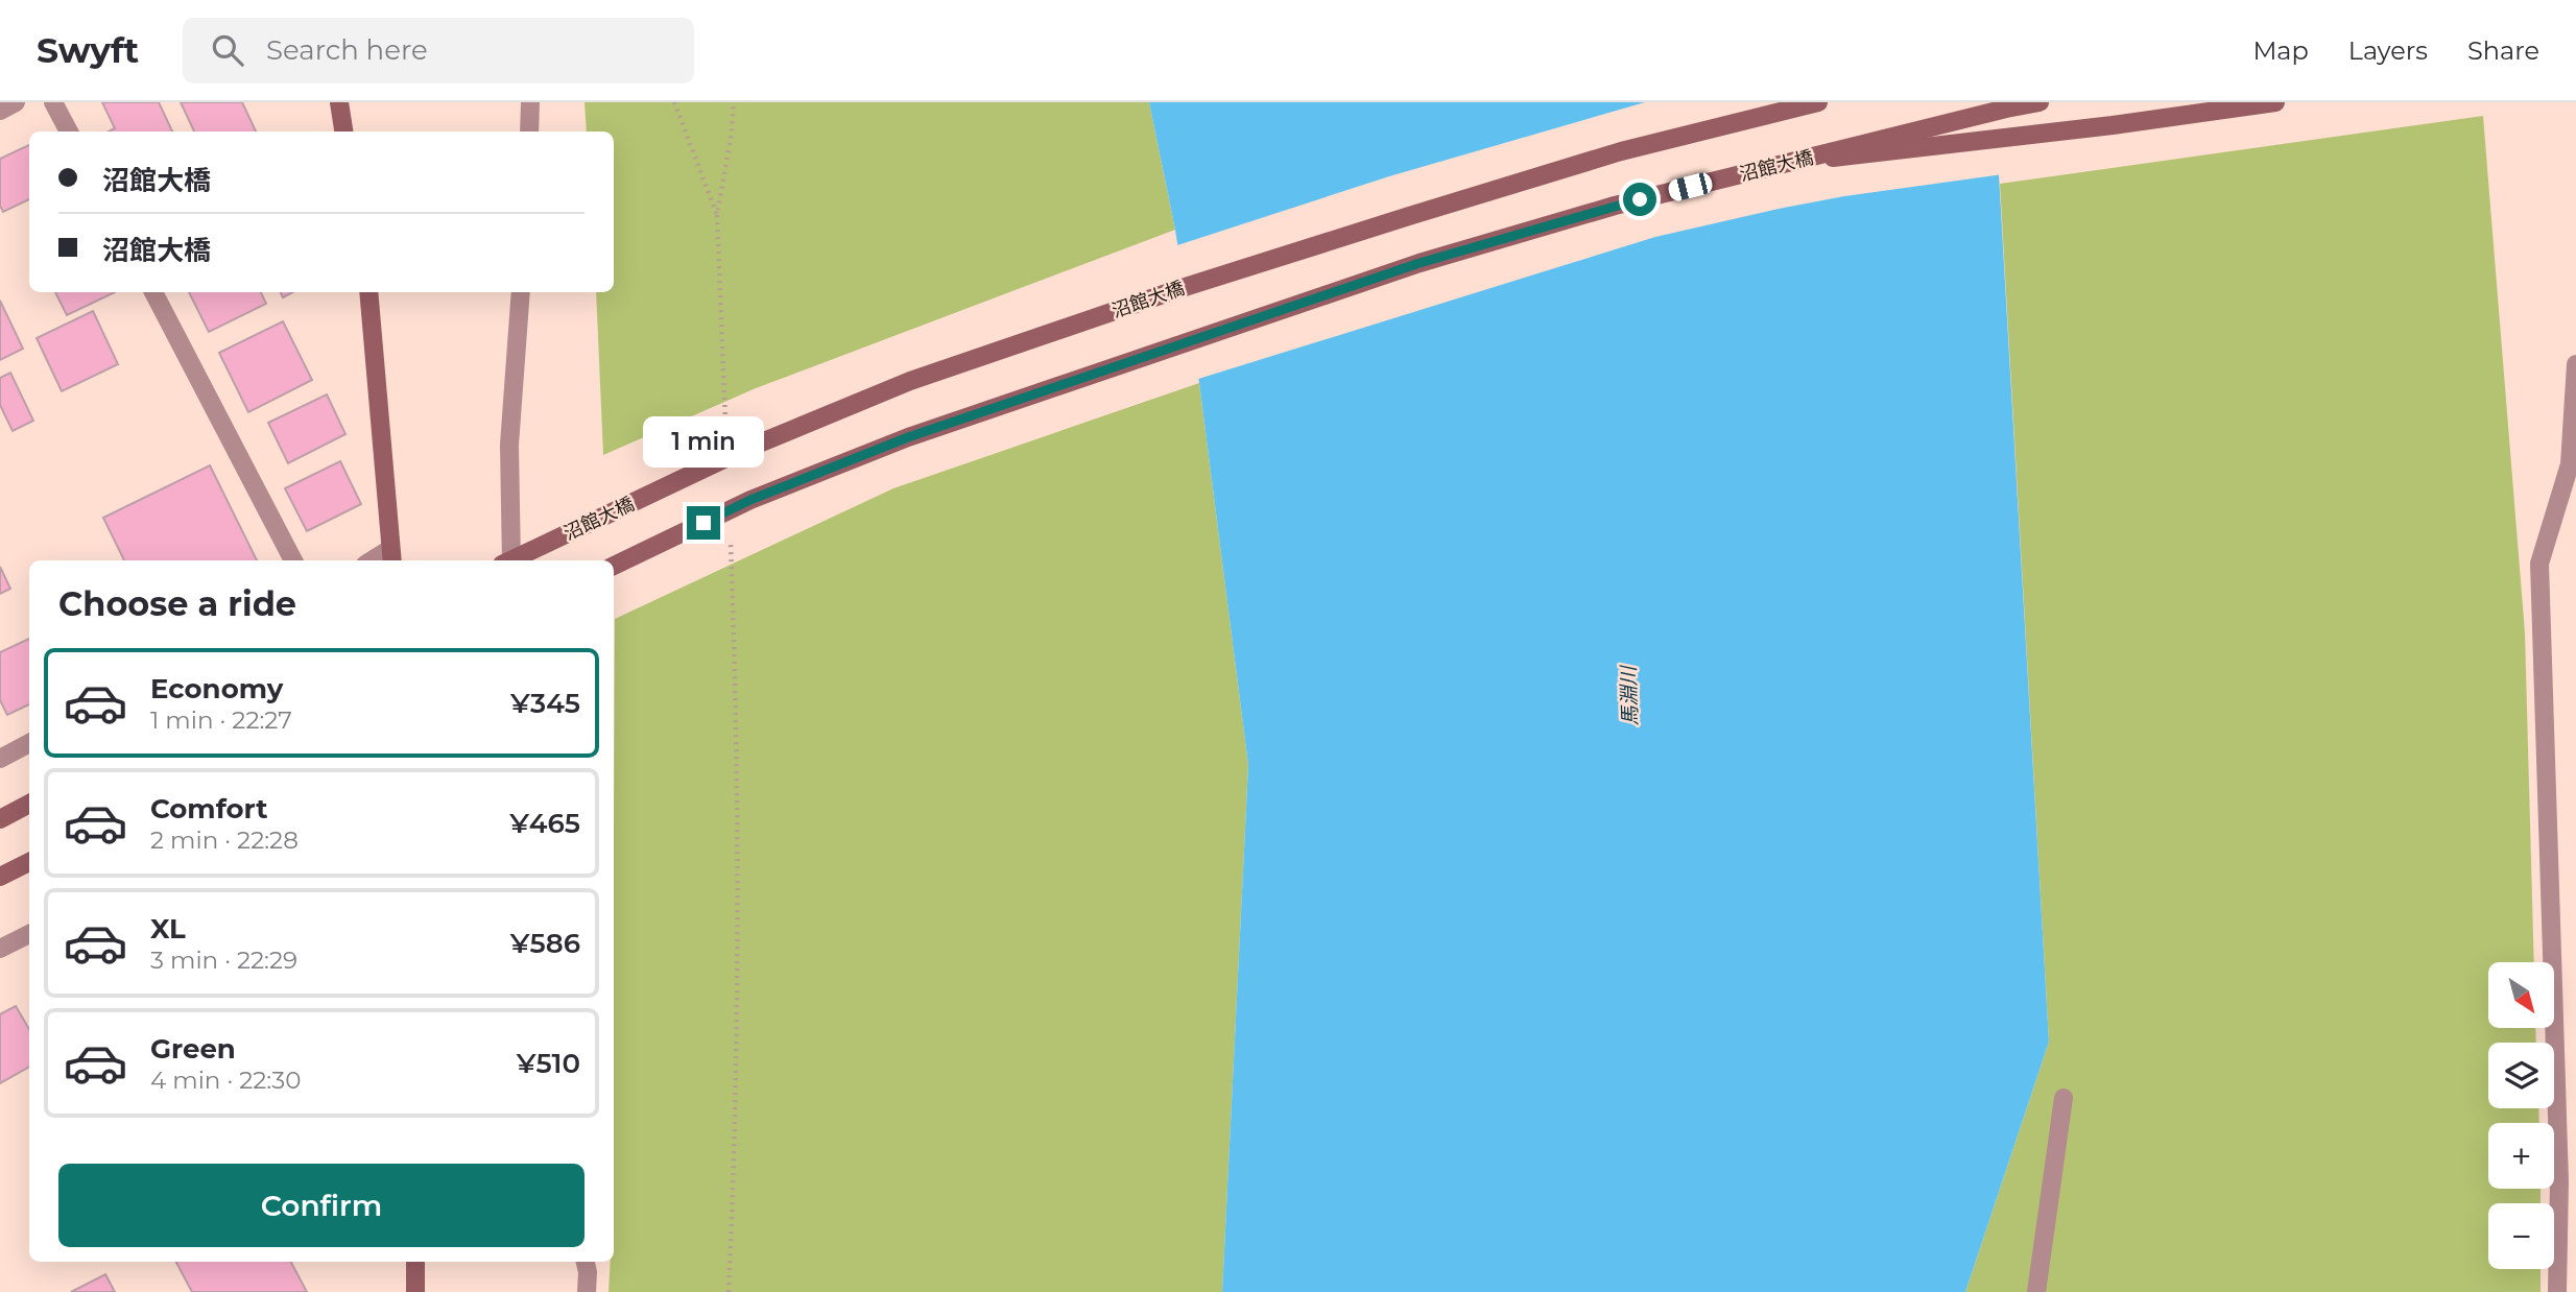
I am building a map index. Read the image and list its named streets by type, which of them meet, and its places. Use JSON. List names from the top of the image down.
{
  "streets": {
    "street": ["沼館大橋"]
  },
  "water": ["馬淵川"],
  "north": "bottom right",
  "page": {
    "header": "Swyft",
    "search": "Search here",
    "nav": ["Map", "Layers", "Share"],
    "banner": ["沼館大橋", "沼館大橋"],
    "bubble": "1 min",
    "heading": "Choose a ride",
    "list": [
      {
        "name": "Economy",
        "note": "1 min · 22:27",
        "value": "¥345"
      },
      {
        "name": "Comfort",
        "note": "2 min · 22:28",
        "value": "¥465"
      },
      {
        "name": "XL",
        "note": "3 min · 22:29",
        "value": "¥586"
      },
      {
        "name": "Green",
        "note": "4 min · 22:30",
        "value": "¥510"
      }
    ],
    "map_buttons": ["+", "−"],
    "buttons": "Confirm"
  }
}
